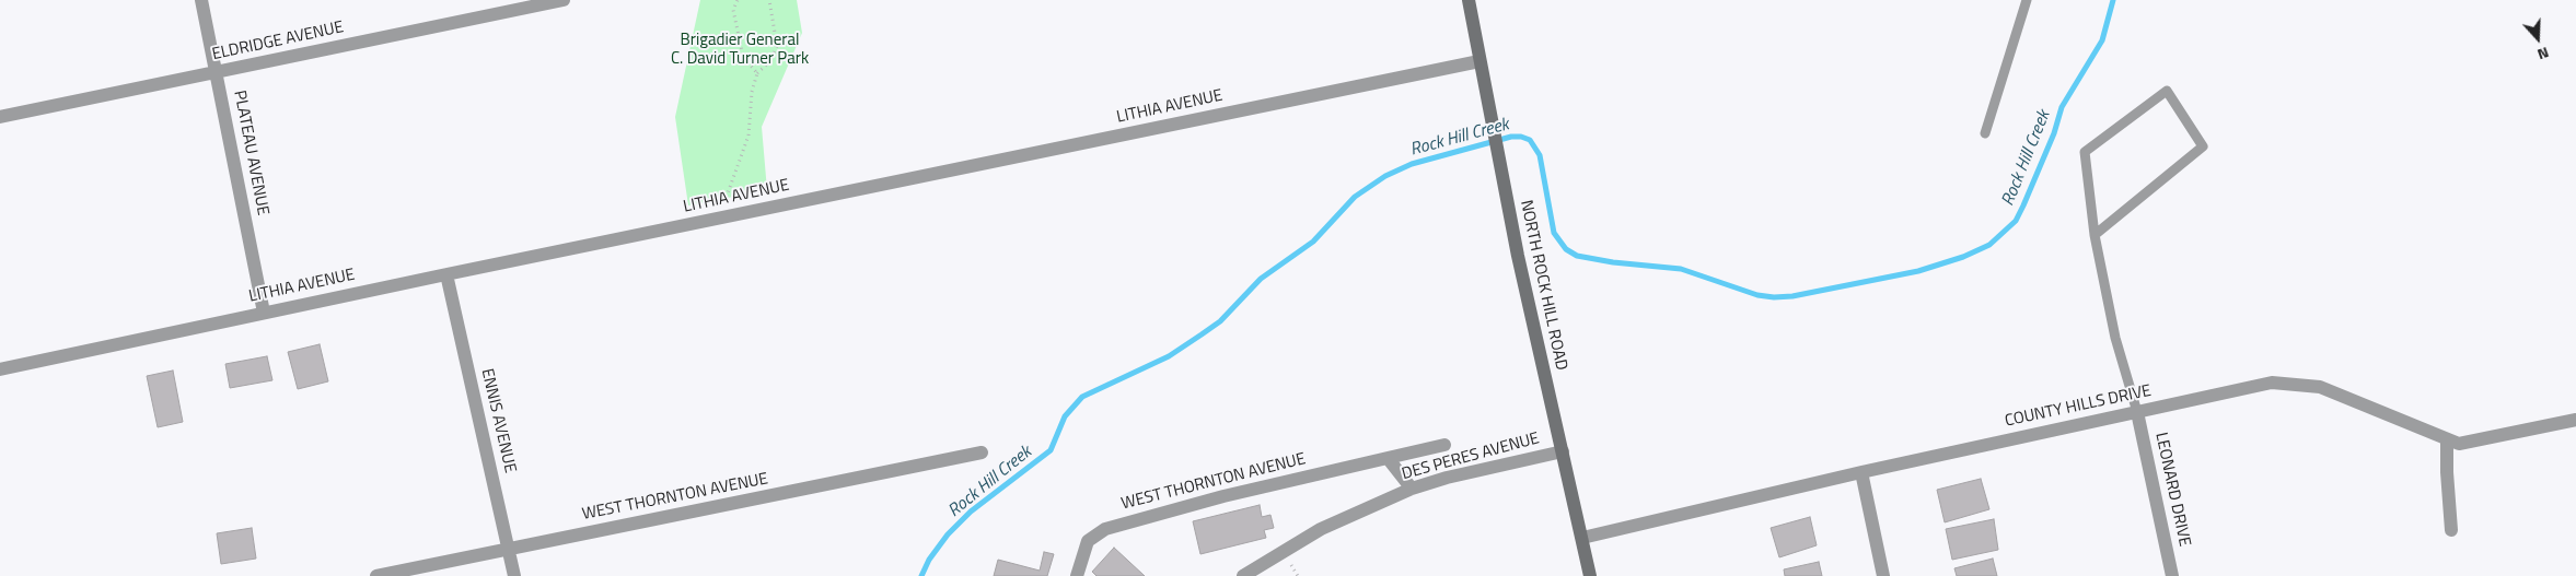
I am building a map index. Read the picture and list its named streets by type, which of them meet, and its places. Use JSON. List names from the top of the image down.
{
  "streets": {
    "street": [
      "ELDRIDGE AVENUE",
      "LITHIA AVENUE",
      "PLATEAU AVENUE",
      "NORTH ROCK HILL ROAD",
      "COUNTY HILLS DRIVE",
      "ENNIS AVENUE",
      "DES PERES AVENUE",
      "WEST THORNTON AVENUE",
      "LEONARD DRIVE"
    ]
  },
  "crossings": [
    ["ELDRIDGE AVENUE", "PLATEAU AVENUE"],
    ["LITHIA AVENUE", "PLATEAU AVENUE"],
    ["LITHIA AVENUE", "NORTH ROCK HILL ROAD"],
    ["LITHIA AVENUE", "ENNIS AVENUE"],
    ["NORTH ROCK HILL ROAD", "COUNTY HILLS DRIVE"],
    ["NORTH ROCK HILL ROAD", "DES PERES AVENUE"],
    ["COUNTY HILLS DRIVE", "LEONARD DRIVE"],
    ["ENNIS AVENUE", "WEST THORNTON AVENUE"]
  ],
  "water": ["Rock Hill Creek"],
  "parks": ["Brigadier General C. David Turner Park"],
  "north": "bottom"
}
